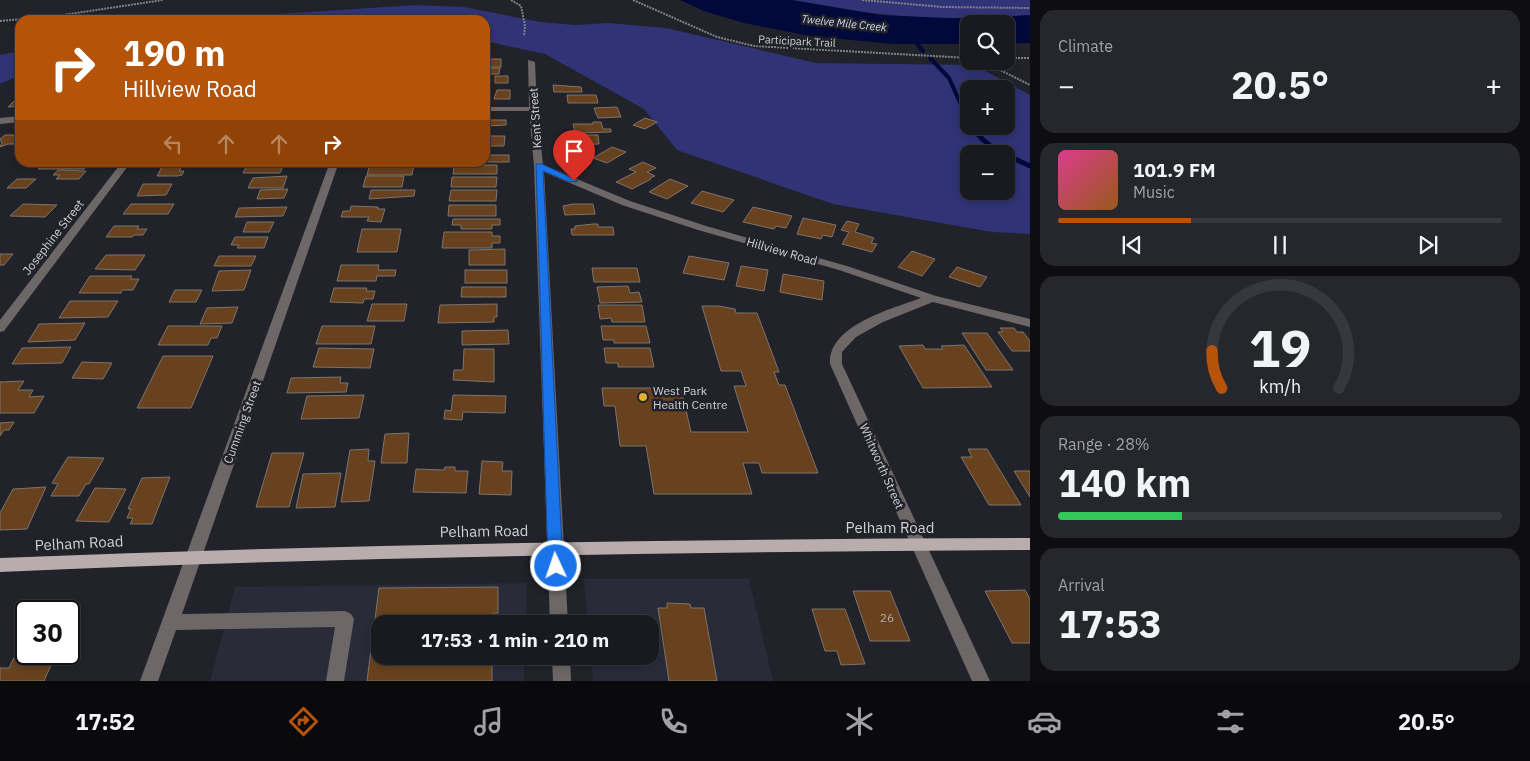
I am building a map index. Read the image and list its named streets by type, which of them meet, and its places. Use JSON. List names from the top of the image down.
{
  "streets": {
    "main road": ["Pelham Road"],
    "street": [
      "Kent Street",
      "Josephine Street",
      "Hillview Road",
      "Cumming Street",
      "Whitworth Street"
    ],
    "path": ["Participark Trail"]
  },
  "crossings": [
    ["Kent Street", "Hillview Road"],
    ["Kent Street", "Pelham Road"],
    ["Hillview Road", "Whitworth Street"],
    ["Cumming Street", "Pelham Road"],
    ["Whitworth Street", "Pelham Road"]
  ],
  "water": ["Twelve Mile Creek"],
  "places": ["West Park Health Centre"],
  "house_numbers": ["26"],
  "page": {
    "tile": [
      "Climate",
      ["Range · 28%", "140 km"],
      ["Arrival", "17:53"]
    ],
    "map_buttons": ["+", "−"],
    "turn": ["190 m", "Hillview Road"],
    "heat": ["−", "20.5°", "+"],
    "song": ["101.9 FM", "Music"],
    "limit": "30",
    "trip": "17:53 · 1 min · 210 m",
    "tabs": ["17:52", "20.5°"],
    "gauge": ["19", "km/h"]
  }
}
